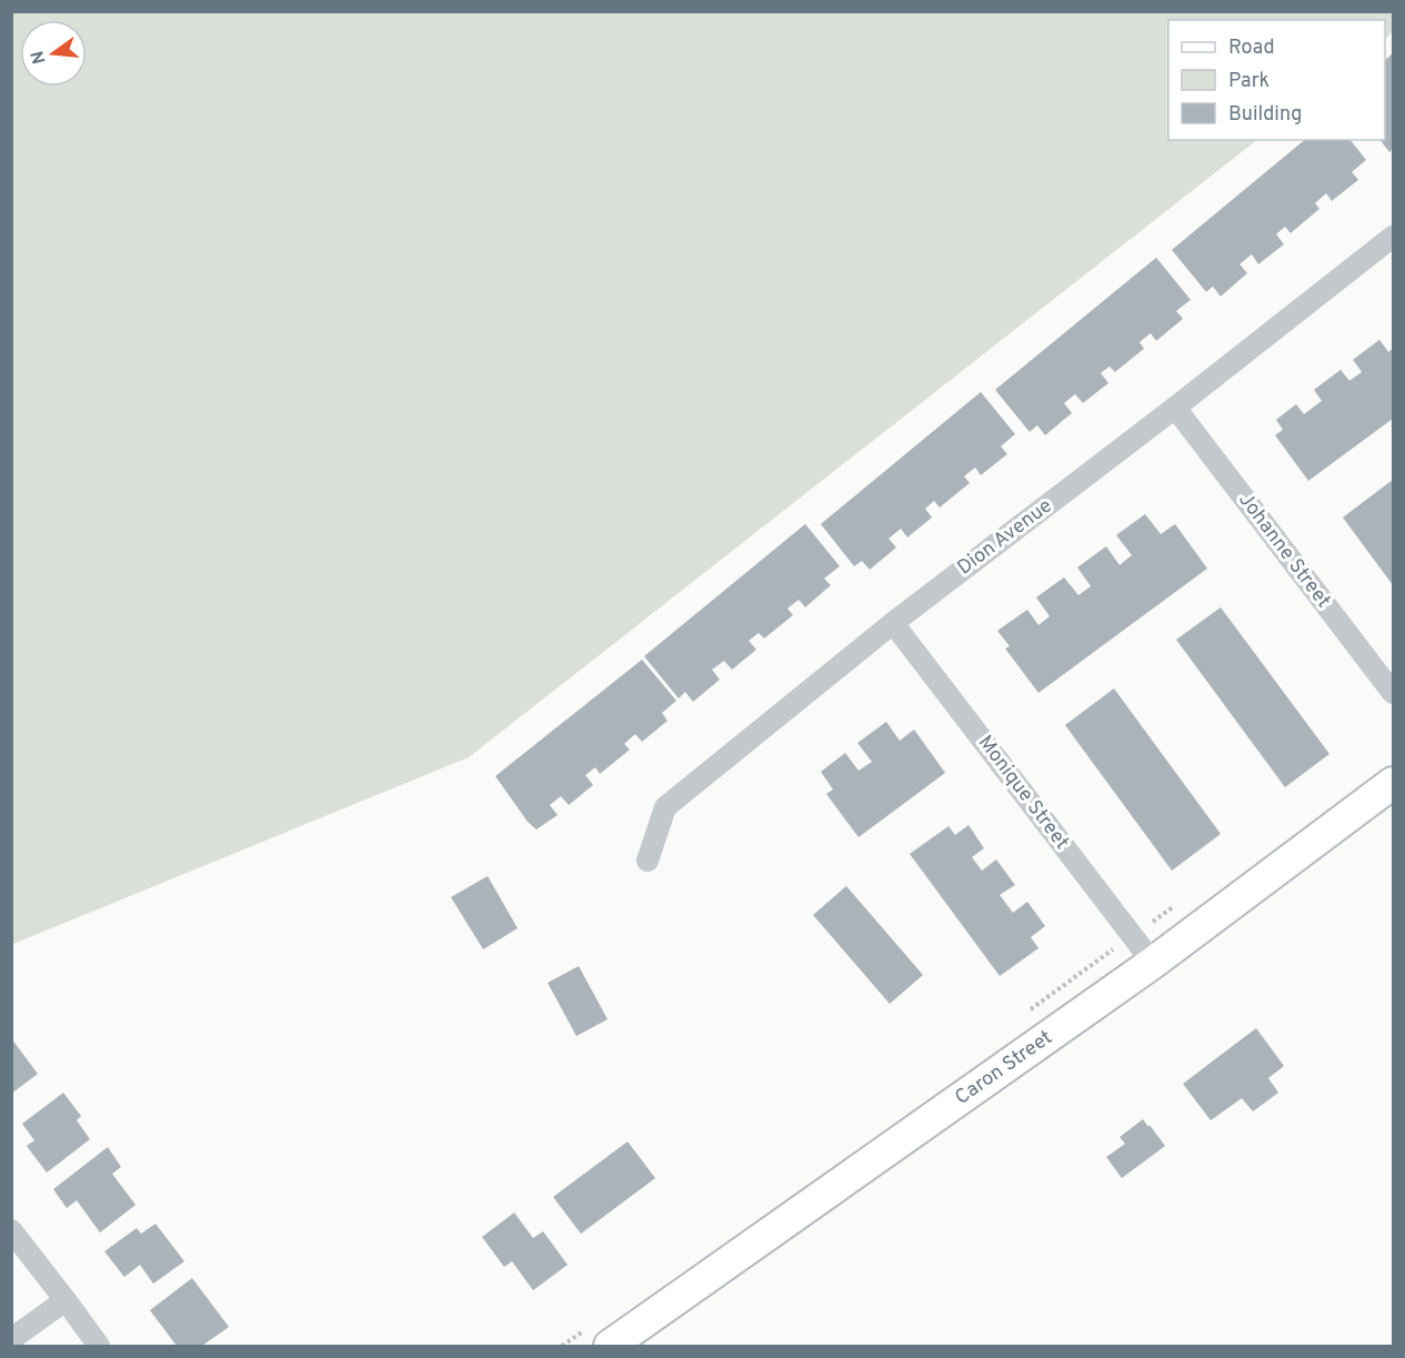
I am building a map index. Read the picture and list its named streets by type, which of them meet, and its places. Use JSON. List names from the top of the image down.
{
  "streets": {
    "street": [
      "Dion Avenue",
      "Johanne Street",
      "Monique Street",
      "Caron Street"
    ]
  },
  "crossings": [
    ["Dion Avenue", "Johanne Street"],
    ["Dion Avenue", "Monique Street"],
    ["Monique Street", "Caron Street"]
  ],
  "legend": ["Road", "Park", "Building"],
  "north": "left"
}
